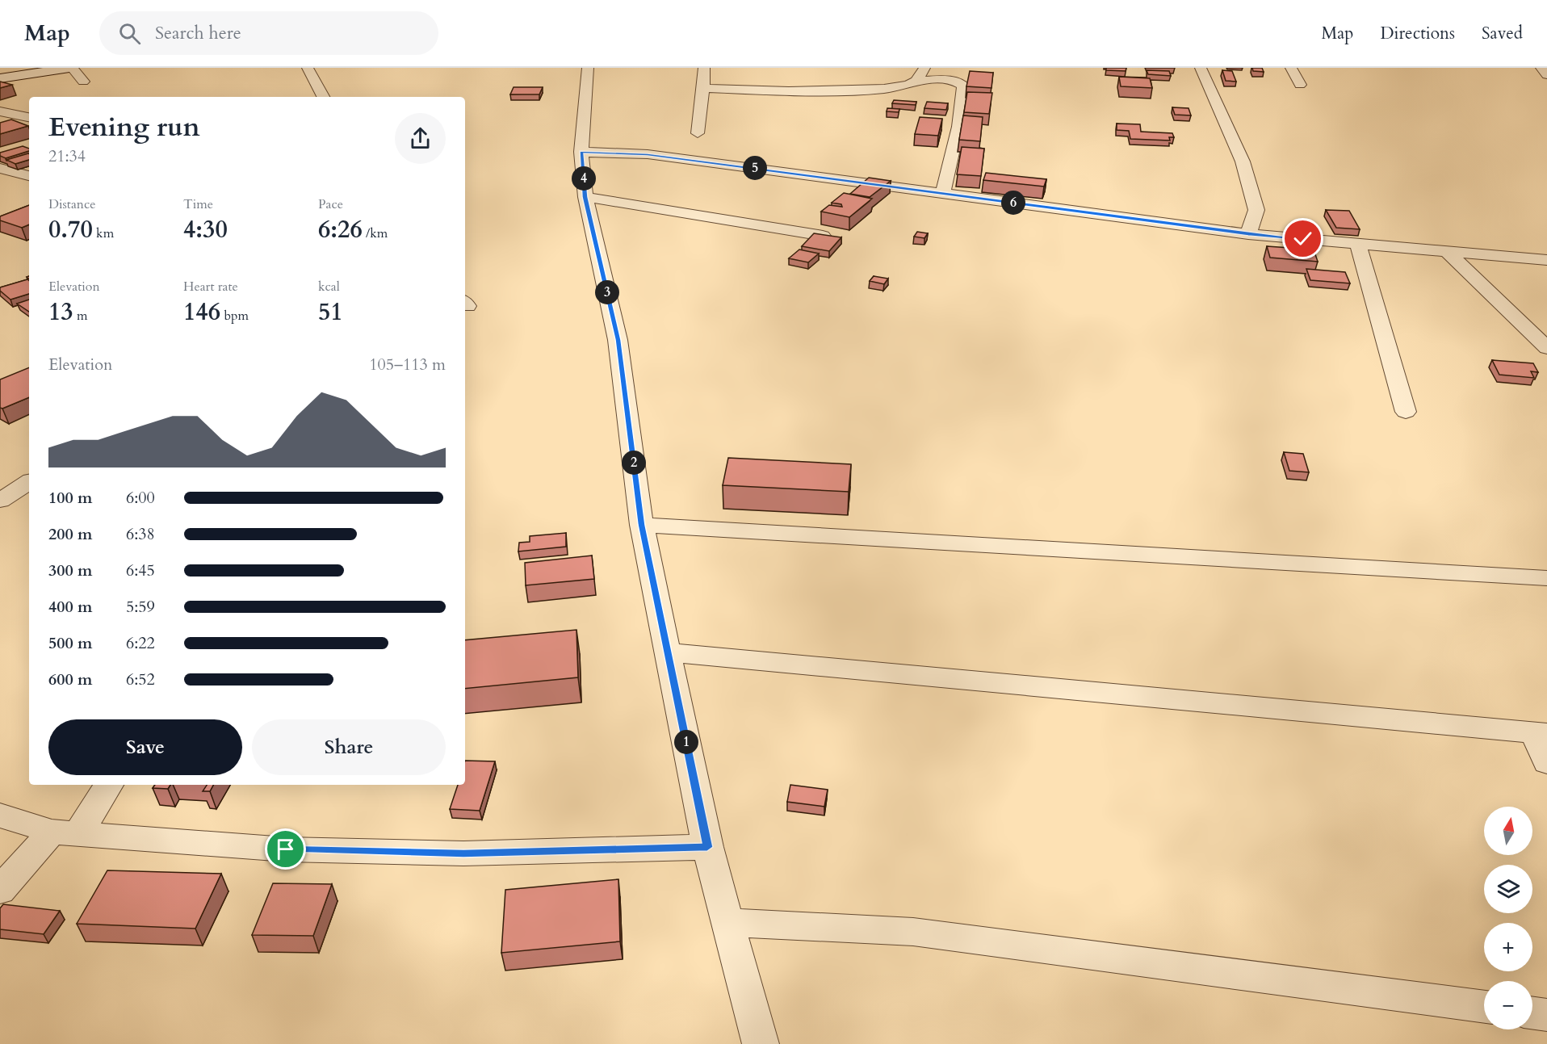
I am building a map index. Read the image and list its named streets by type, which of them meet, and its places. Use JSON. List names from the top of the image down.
{
  "north": "top",
  "page": {
    "header": "Map",
    "search": "Search here",
    "nav": ["Map", "Directions", "Saved"],
    "heading": ["Evening run", "21:34"],
    "pins": [
      "5",
      "4",
      "6",
      "3",
      "2",
      "1"
    ],
    "stats": [
      ["Distance", "0.70 km"],
      ["Time", "4:30"],
      ["Pace", "6:26 /km"],
      ["Elevation", "13 m"],
      ["Heart rate", "146 bpm"],
      ["kcal", "51"]
    ],
    "chart": ["Elevation", "105–113 m"],
    "list": [
      {
        "name": "100 m",
        "note": "6:00"
      },
      {
        "name": "200 m",
        "note": "6:38"
      },
      {
        "name": "300 m",
        "note": "6:45"
      },
      {
        "name": "400 m",
        "note": "5:59"
      },
      {
        "name": "500 m",
        "note": "6:22"
      },
      {
        "name": "600 m",
        "note": "6:52"
      }
    ],
    "buttons": ["Save", "Share"],
    "map_buttons": ["+", "−"]
  }
}
